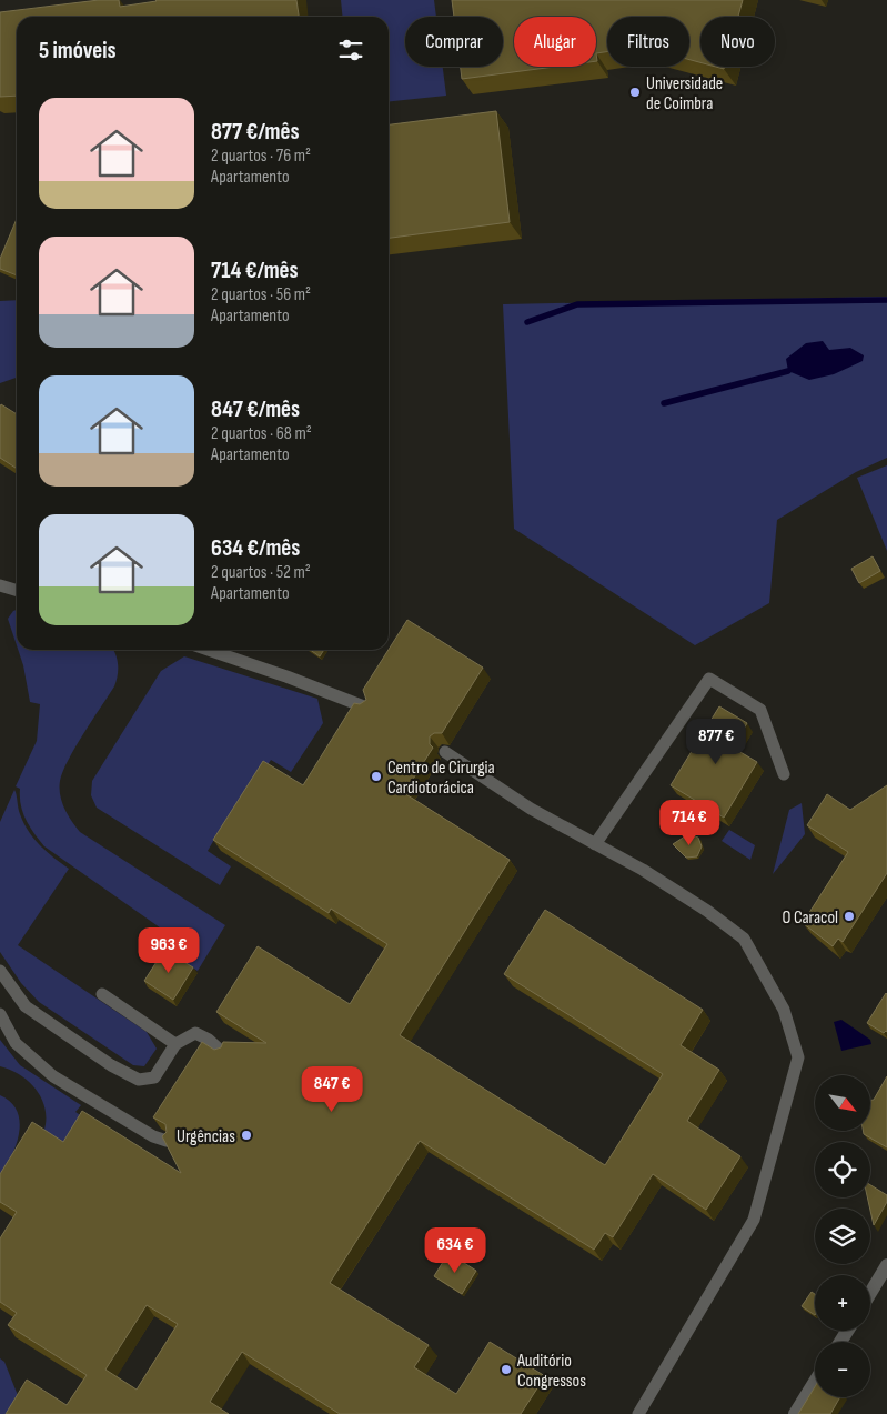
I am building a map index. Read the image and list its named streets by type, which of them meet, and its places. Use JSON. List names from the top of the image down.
{
  "places": [
    "Universidade de Coimbra",
    "Centro de Cirurgia Cardiotorácica",
    "O Caracol",
    "Urgências",
    "Auditório Congressos"
  ],
  "north": "bottom right",
  "page": {
    "chip": [
      "Comprar",
      "Alugar",
      "Filtros",
      "Novo"
    ],
    "heading": "5 imóveis",
    "list": [
      {
        "name": "877 €/mês",
        "note": "2 quartos · 76 m² · Apartamento"
      },
      {
        "name": "714 €/mês",
        "note": "2 quartos · 56 m² · Apartamento"
      },
      {
        "name": "847 €/mês",
        "note": "2 quartos · 68 m² · Apartamento"
      },
      {
        "name": "634 €/mês",
        "note": "2 quartos · 52 m² · Apartamento"
      }
    ],
    "price": [
      "877 €",
      "714 €",
      "963 €",
      "847 €",
      "634 €"
    ],
    "map_buttons": ["+", "−"]
  }
}
